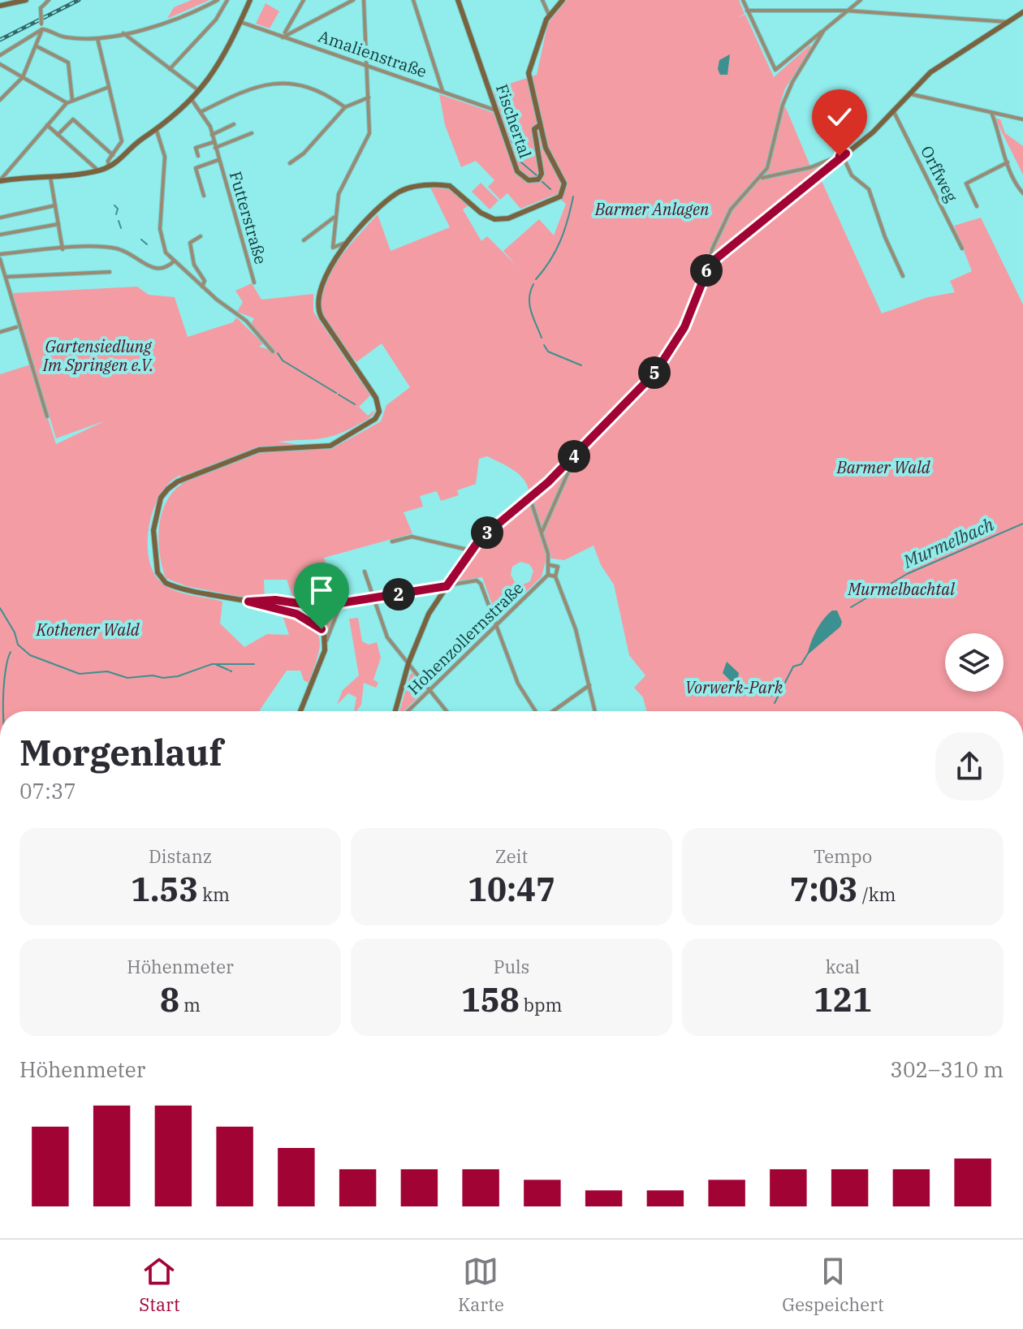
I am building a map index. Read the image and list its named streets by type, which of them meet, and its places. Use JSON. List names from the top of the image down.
{
  "streets": {
    "street": [
      "Amalienstraße",
      "Fischertal",
      "Orffweg",
      "Futterstraße",
      "Hohenzollernstraße"
    ]
  },
  "crossings": [
    ["Amalienstraße", "Fischertal"]
  ],
  "water": ["Murmelbach"],
  "parks": [
    "Barmer Anlagen",
    "Gartensiedlung Im Springen e.V.",
    "Barmer Wald",
    "Murmelbachtal",
    "Kothener Wald",
    "Vorwerk-Park"
  ],
  "page": {
    "pins": [
      "6",
      "5",
      "4",
      "3",
      "2"
    ],
    "heading": ["Morgenlauf", "07:37"],
    "stats": [
      ["Distanz", "1.53 km"],
      ["Zeit", "10:47"],
      ["Tempo", "7:03 /km"],
      ["Höhenmeter", "8 m"],
      ["Puls", "158 bpm"],
      ["kcal", "121"]
    ],
    "chart": ["Höhenmeter", "302–310 m"],
    "tabs": ["Start", "Karte", "Gespeichert"]
  }
}
